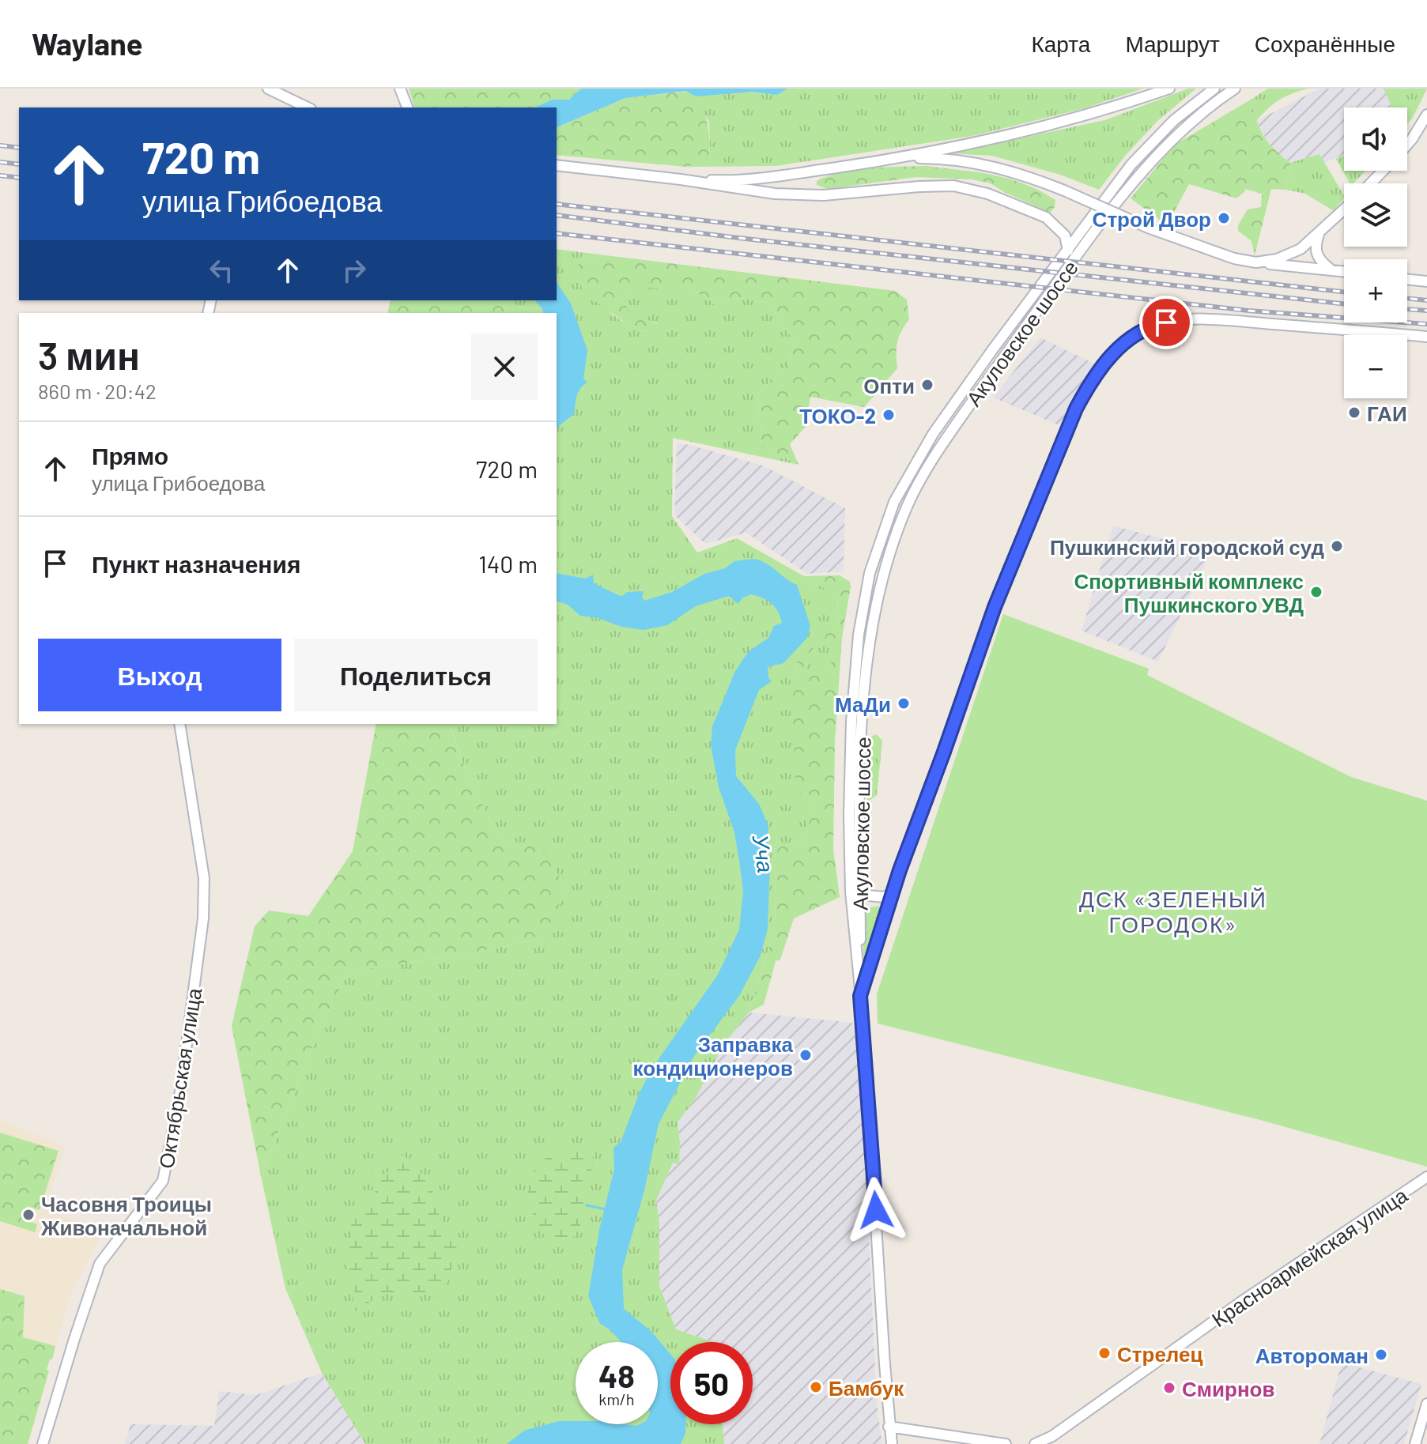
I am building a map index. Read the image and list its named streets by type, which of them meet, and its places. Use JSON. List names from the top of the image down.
{
  "streets": {
    "main road": ["Акуловское шоссе", "Октябрьская улица", "Красноармейская улица"]
  },
  "districts": ["ДСК «ЗЕЛЕНЫЙ ГОРОДОК»"],
  "water": ["Уча"],
  "places": [
    "Строй Двор",
    "Опти",
    "ГАИ",
    "ТОКО-2",
    "Пушкинский городской суд",
    "Спортивный комплекс Пушкинского УВД",
    "МаДи",
    "Заправка кондиционеров",
    "Часовня Троицы Живоначальной",
    "Стрелец",
    "Автороман",
    "Бамбук",
    "Смирнов"
  ],
  "page": {
    "header": "Waylane",
    "nav": ["Карта", "Маршрут", "Сохранённые"],
    "map_buttons": ["+", "−"],
    "turn": ["720 m", "улица Грибоедова"],
    "heading": ["3 мин", "860 m · 20:42"],
    "list": [
      {
        "name": "Прямо",
        "note": "улица Грибоедова",
        "value": "720 m"
      },
      {
        "name": "Пункт назначения",
        "value": "140 m"
      }
    ],
    "buttons": ["Выход", "Поделиться"],
    "speed": "48 km/h",
    "limit": "50"
  }
}
